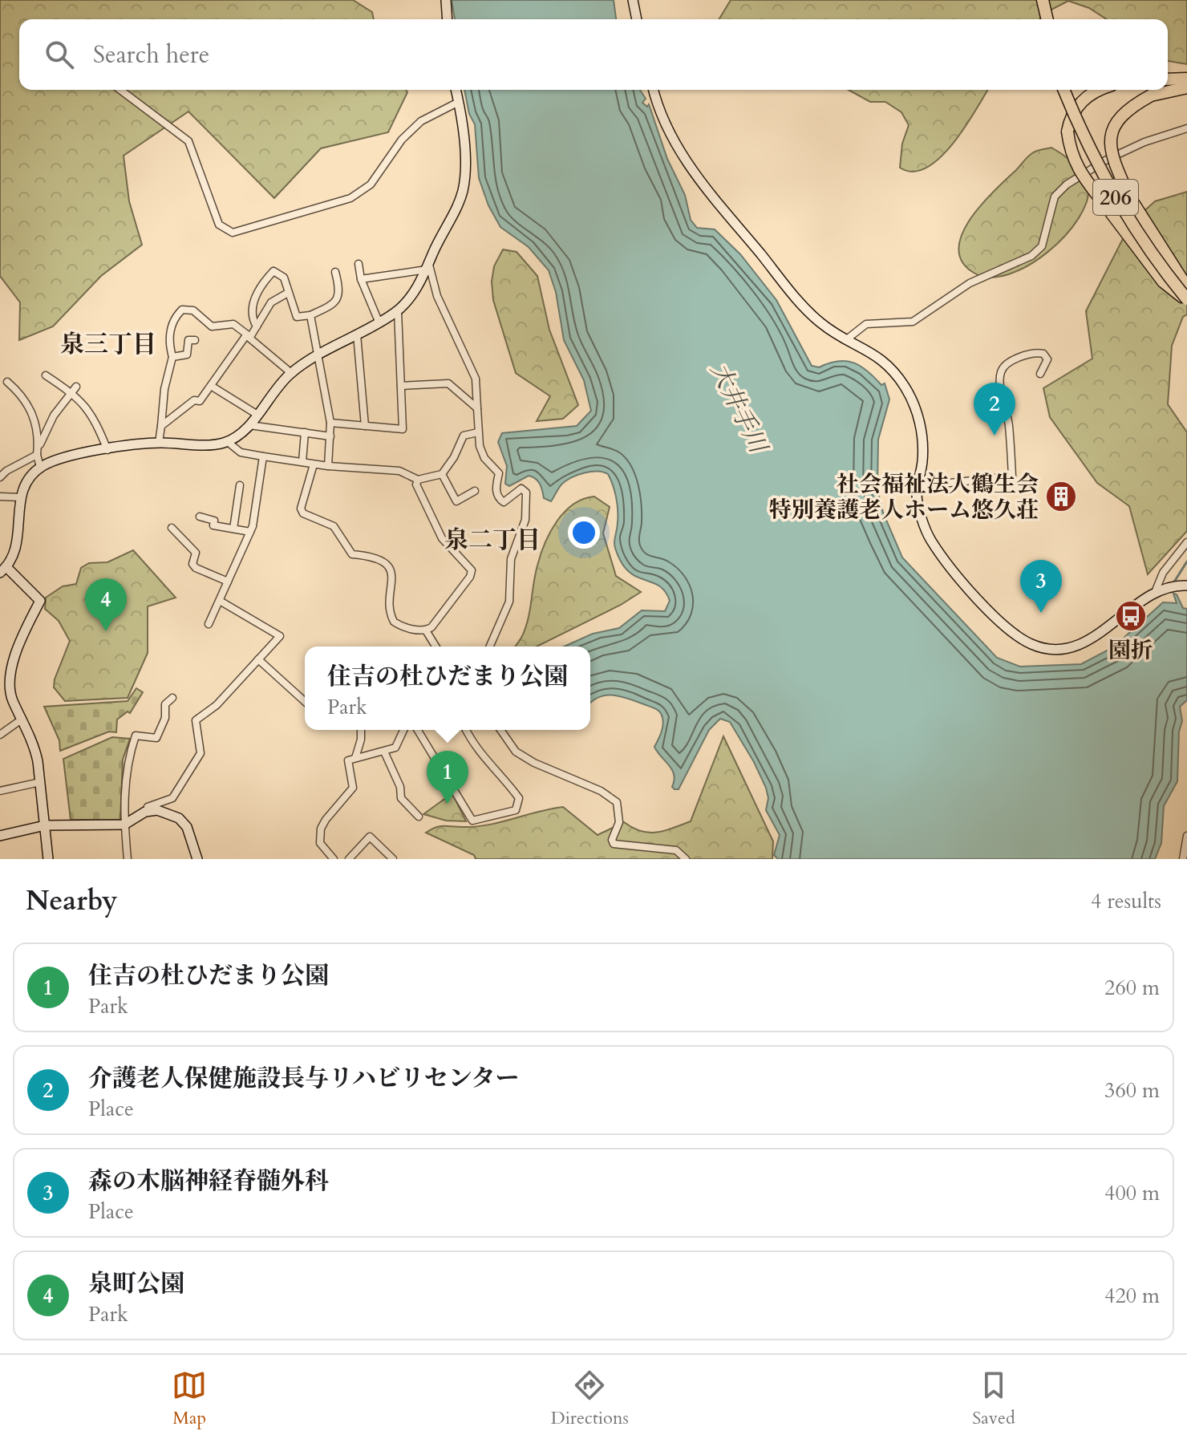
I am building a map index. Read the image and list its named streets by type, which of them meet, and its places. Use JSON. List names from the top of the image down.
{
  "streets": {
    "highway": ["206"]
  },
  "districts": ["泉三丁目", "泉二丁目"],
  "water": ["大井手川"],
  "places": {
    "building": ["社会福祉法人鶴生会 特別養護老人ホーム悠久荘"],
    "bus stop": ["園折"]
  },
  "page": {
    "search": "Search here",
    "pins": [
      "2",
      "3",
      "4",
      "1"
    ],
    "popup": ["住吉の杜ひだまり公園", "Park"],
    "heading": ["Nearby", "4 results"],
    "list": [
      {
        "mark": "1",
        "name": "住吉の杜ひだまり公園",
        "note": "Park",
        "value": "260 m"
      },
      {
        "mark": "2",
        "name": "介護老人保健施設長与リハビリセンター",
        "note": "Place",
        "value": "360 m"
      },
      {
        "mark": "3",
        "name": "森の木脳神経脊髄外科",
        "note": "Place",
        "value": "400 m"
      },
      {
        "mark": "4",
        "name": "泉町公園",
        "note": "Park",
        "value": "420 m"
      }
    ],
    "nav": ["Map", "Directions", "Saved"]
  }
}
